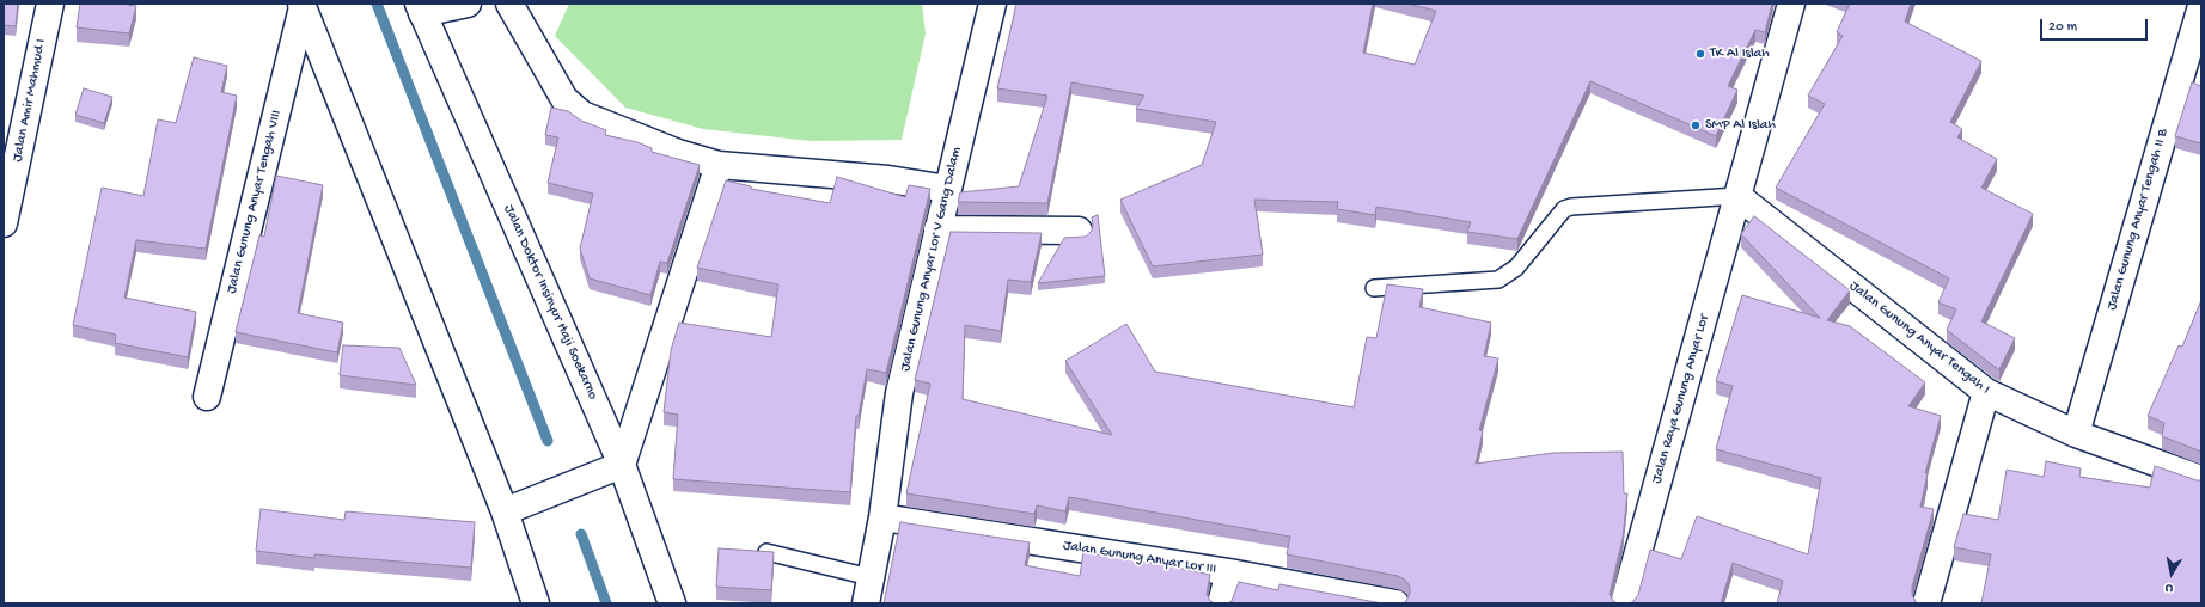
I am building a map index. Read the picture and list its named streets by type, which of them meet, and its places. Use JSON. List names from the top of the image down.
{
  "streets": {
    "street": [
      "Jalan Amir Mahmud I",
      "Jalan Gunung Anyar Tengah VIII",
      "Jalan Gunung Anyar Tengah II B",
      "Jalan Gunung Anyar Lor V Gang Dalam",
      "Jalan Doktor Insinyur Haji Soekarno",
      "Jalan Gunung Anyar Tengah I",
      "Jalan Raya Gunung Anyar Lor",
      "Jalan Gunung Anyar Lor III"
    ]
  },
  "crossings": [
    ["Jalan Gunung Anyar Tengah II B", "Jalan Gunung Anyar Tengah I"],
    ["Jalan Gunung Anyar Lor V Gang Dalam", "Jalan Gunung Anyar Lor III"],
    ["Jalan Gunung Anyar Tengah I", "Jalan Raya Gunung Anyar Lor"]
  ],
  "places": ["TK Al Islah", "SMP Al Islah"],
  "scale_bar": "20 m",
  "north": "bottom"
}
